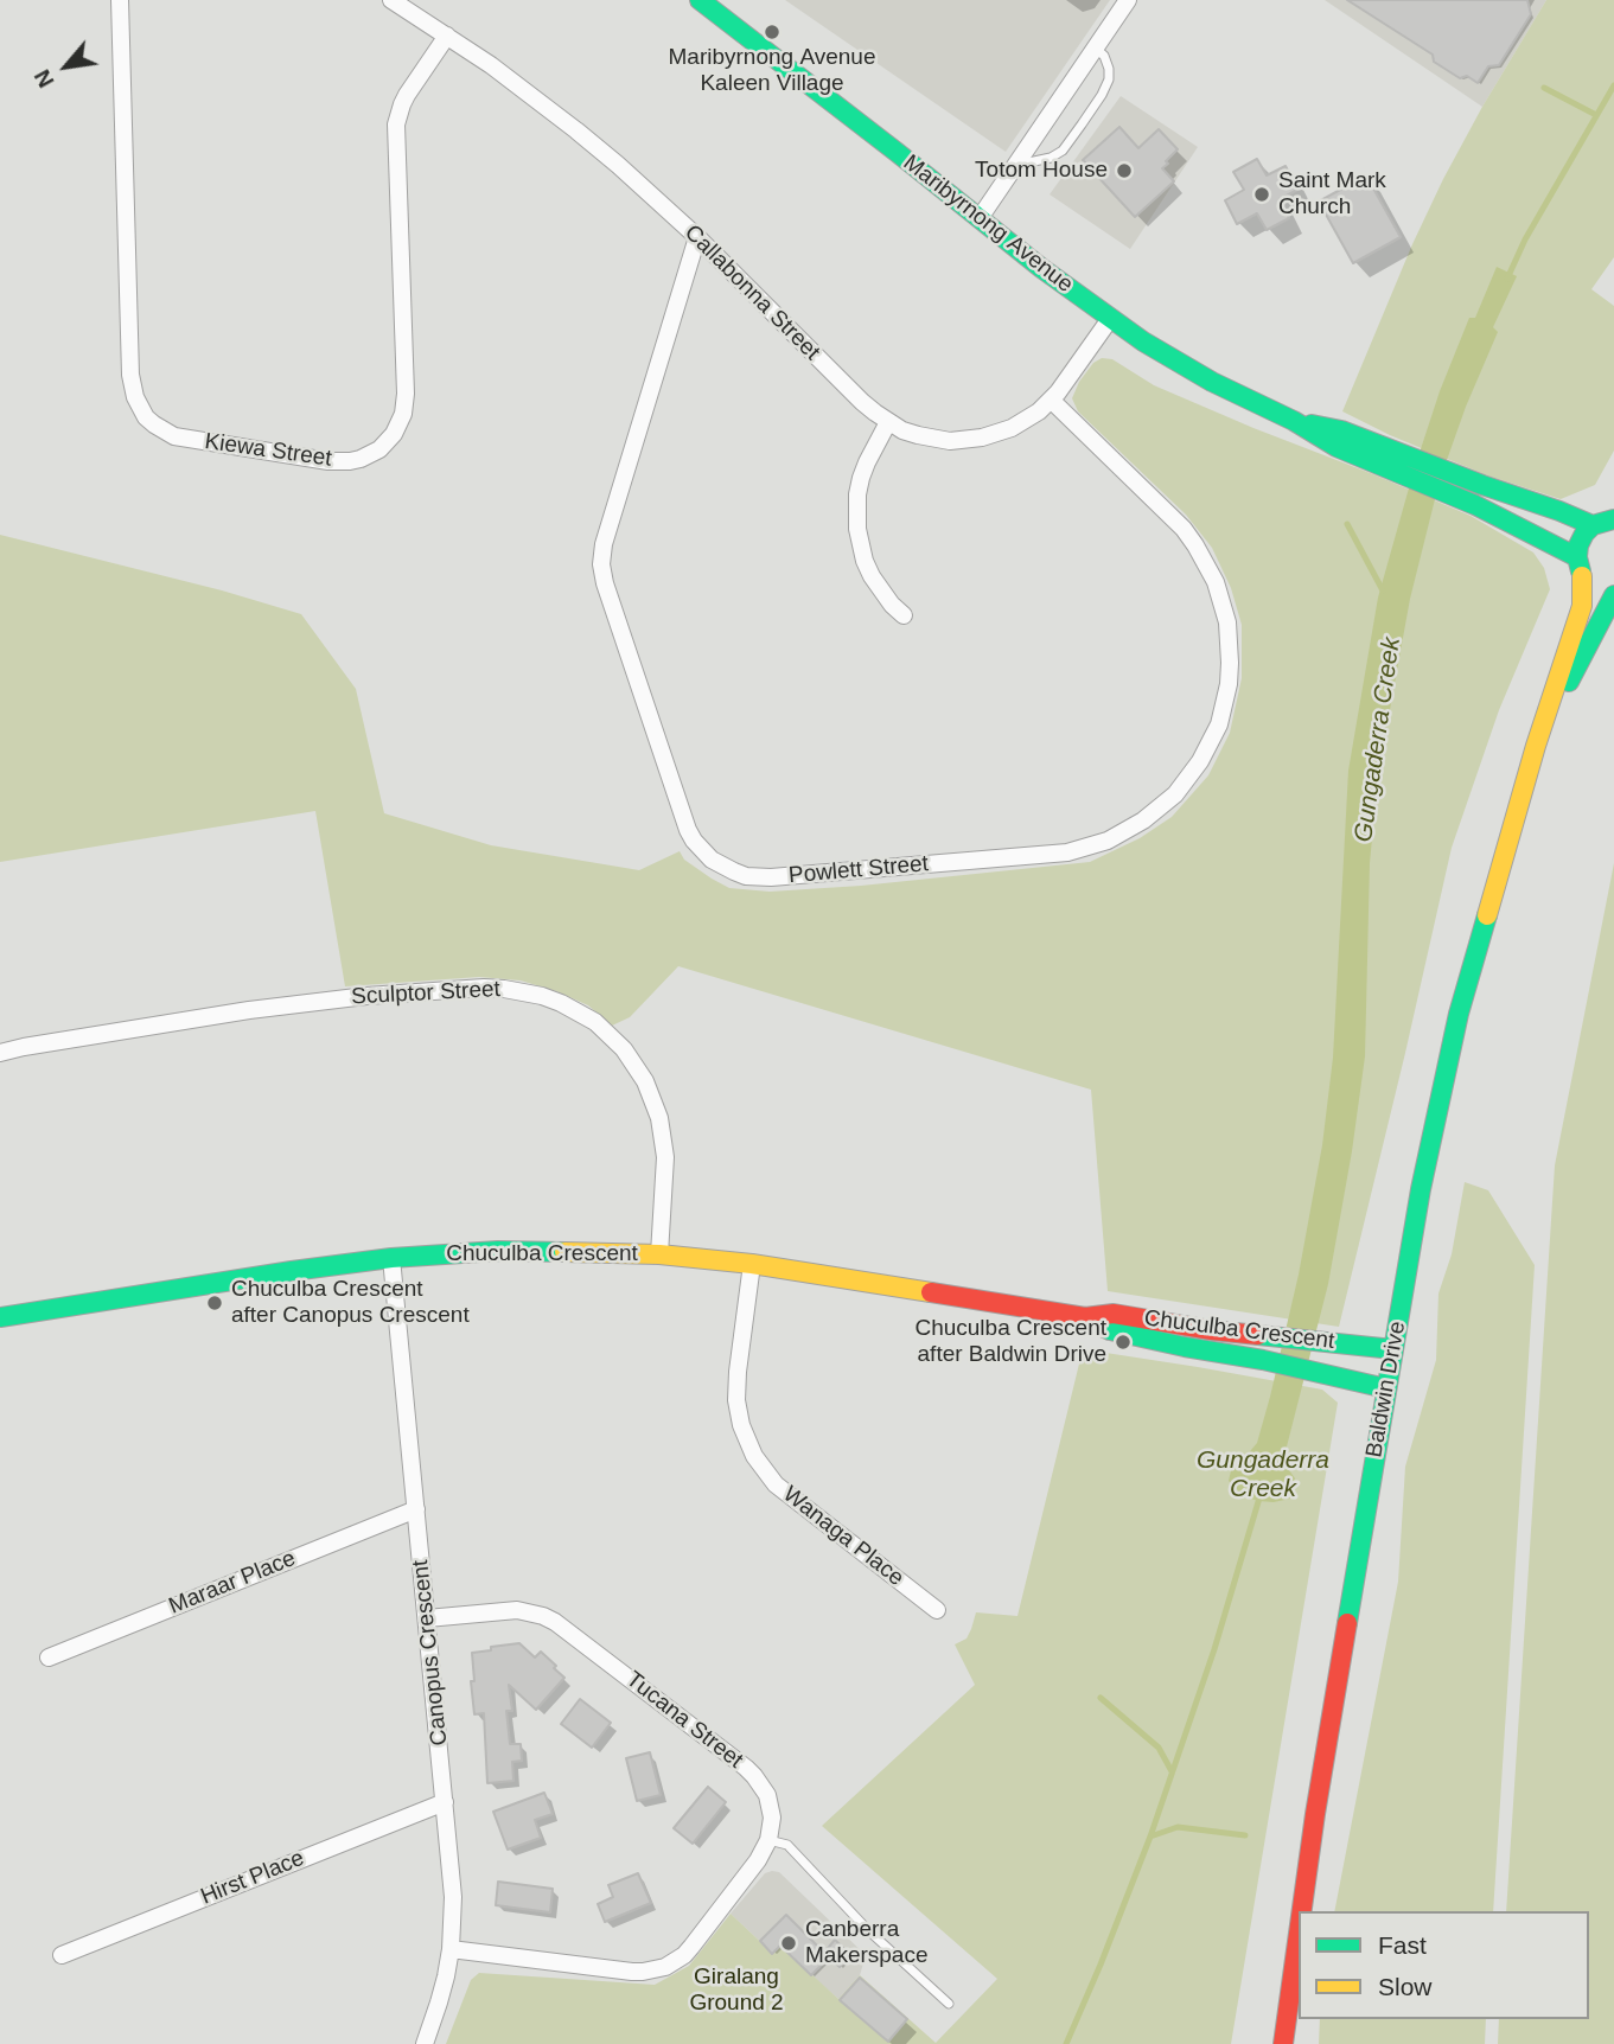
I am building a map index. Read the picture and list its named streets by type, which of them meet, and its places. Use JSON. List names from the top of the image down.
{
  "streets": {
    "street": [
      "Maribyrnong Avenue",
      "Callabonna Street",
      "Kiewa Street",
      "Powlett Street",
      "Sculptor Street",
      "Chuculba Crescent",
      "Baldwin Drive",
      "Wanaga Place",
      "Maraar Place",
      "Canopus Crescent",
      "Tucana Street",
      "Hirst Place"
    ]
  },
  "crossings": [
    ["Maribyrnong Avenue", "Callabonna Street"],
    ["Maribyrnong Avenue", "Baldwin Drive"],
    ["Callabonna Street", "Kiewa Street"],
    ["Callabonna Street", "Powlett Street"],
    ["Sculptor Street", "Chuculba Crescent"],
    ["Chuculba Crescent", "Baldwin Drive"],
    ["Chuculba Crescent", "Wanaga Place"],
    ["Chuculba Crescent", "Canopus Crescent"],
    ["Maraar Place", "Canopus Crescent"],
    ["Canopus Crescent", "Tucana Street"],
    ["Canopus Crescent", "Hirst Place"]
  ],
  "water": ["Gungaderra Creek"],
  "parks": ["Giralang Ground 2"],
  "places": [
    "Maribyrnong Avenue Kaleen Village",
    "Totom House",
    "Saint Mark Church",
    "Chuculba Crescent after Canopus Crescent",
    "Chuculba Crescent after Baldwin Drive",
    "Canberra Makerspace"
  ],
  "legend": ["Fast", "Slow"],
  "north": "bottom left"
}
